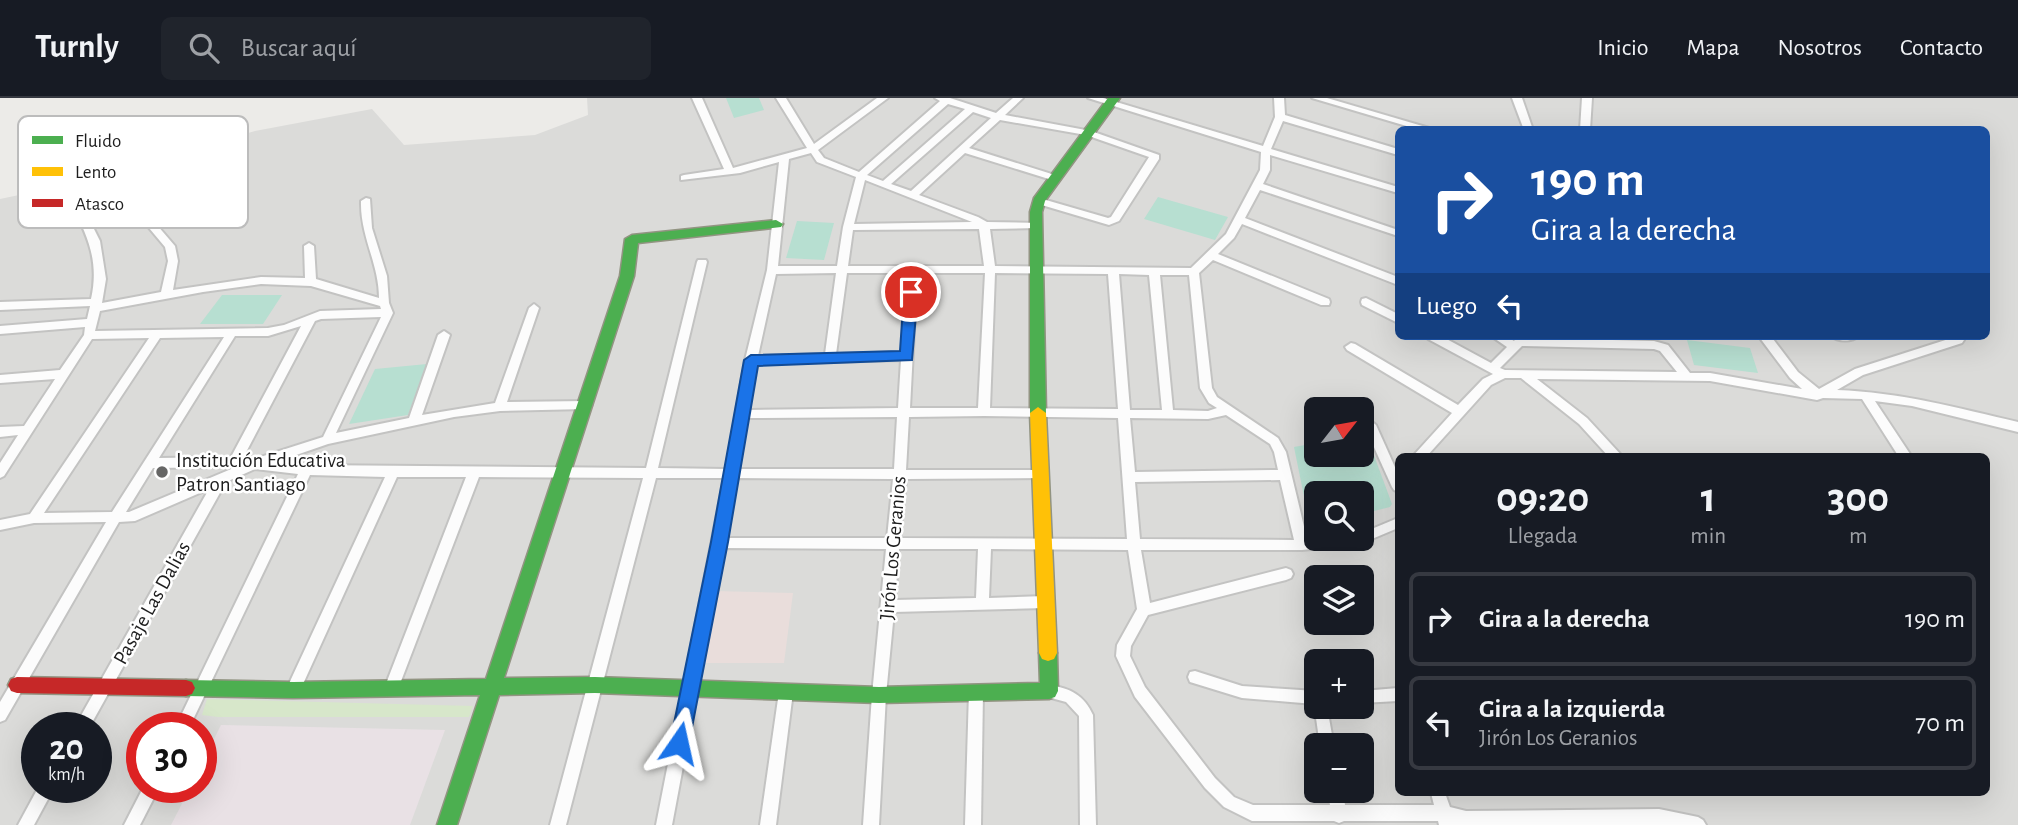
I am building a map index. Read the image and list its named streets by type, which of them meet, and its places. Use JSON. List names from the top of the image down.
{
  "streets": {
    "street": ["Jirón Los Geranios", "Pasaje Las Dalias"]
  },
  "places": ["Institución Educativa Patron Santiago"],
  "legend": ["Fluido", "Lento", "Atasco"],
  "north": "top right",
  "page": {
    "header": "Turnly",
    "search": "Buscar aquí",
    "nav": [
      "Inicio",
      "Mapa",
      "Nosotros",
      "Contacto"
    ],
    "turn": ["190 m", "Gira a la derecha"],
    "then": "Luego",
    "map_buttons": ["+", "−"],
    "eta": [
      "09:20",
      "Llegada",
      "1",
      "min",
      "300",
      "m"
    ],
    "list": [
      {
        "name": "Gira a la derecha",
        "value": "190 m"
      },
      {
        "name": "Gira a la izquierda",
        "note": "Jirón Los Geranios",
        "value": "70 m"
      }
    ],
    "speed": "20 km/h",
    "limit": "30"
  }
}
